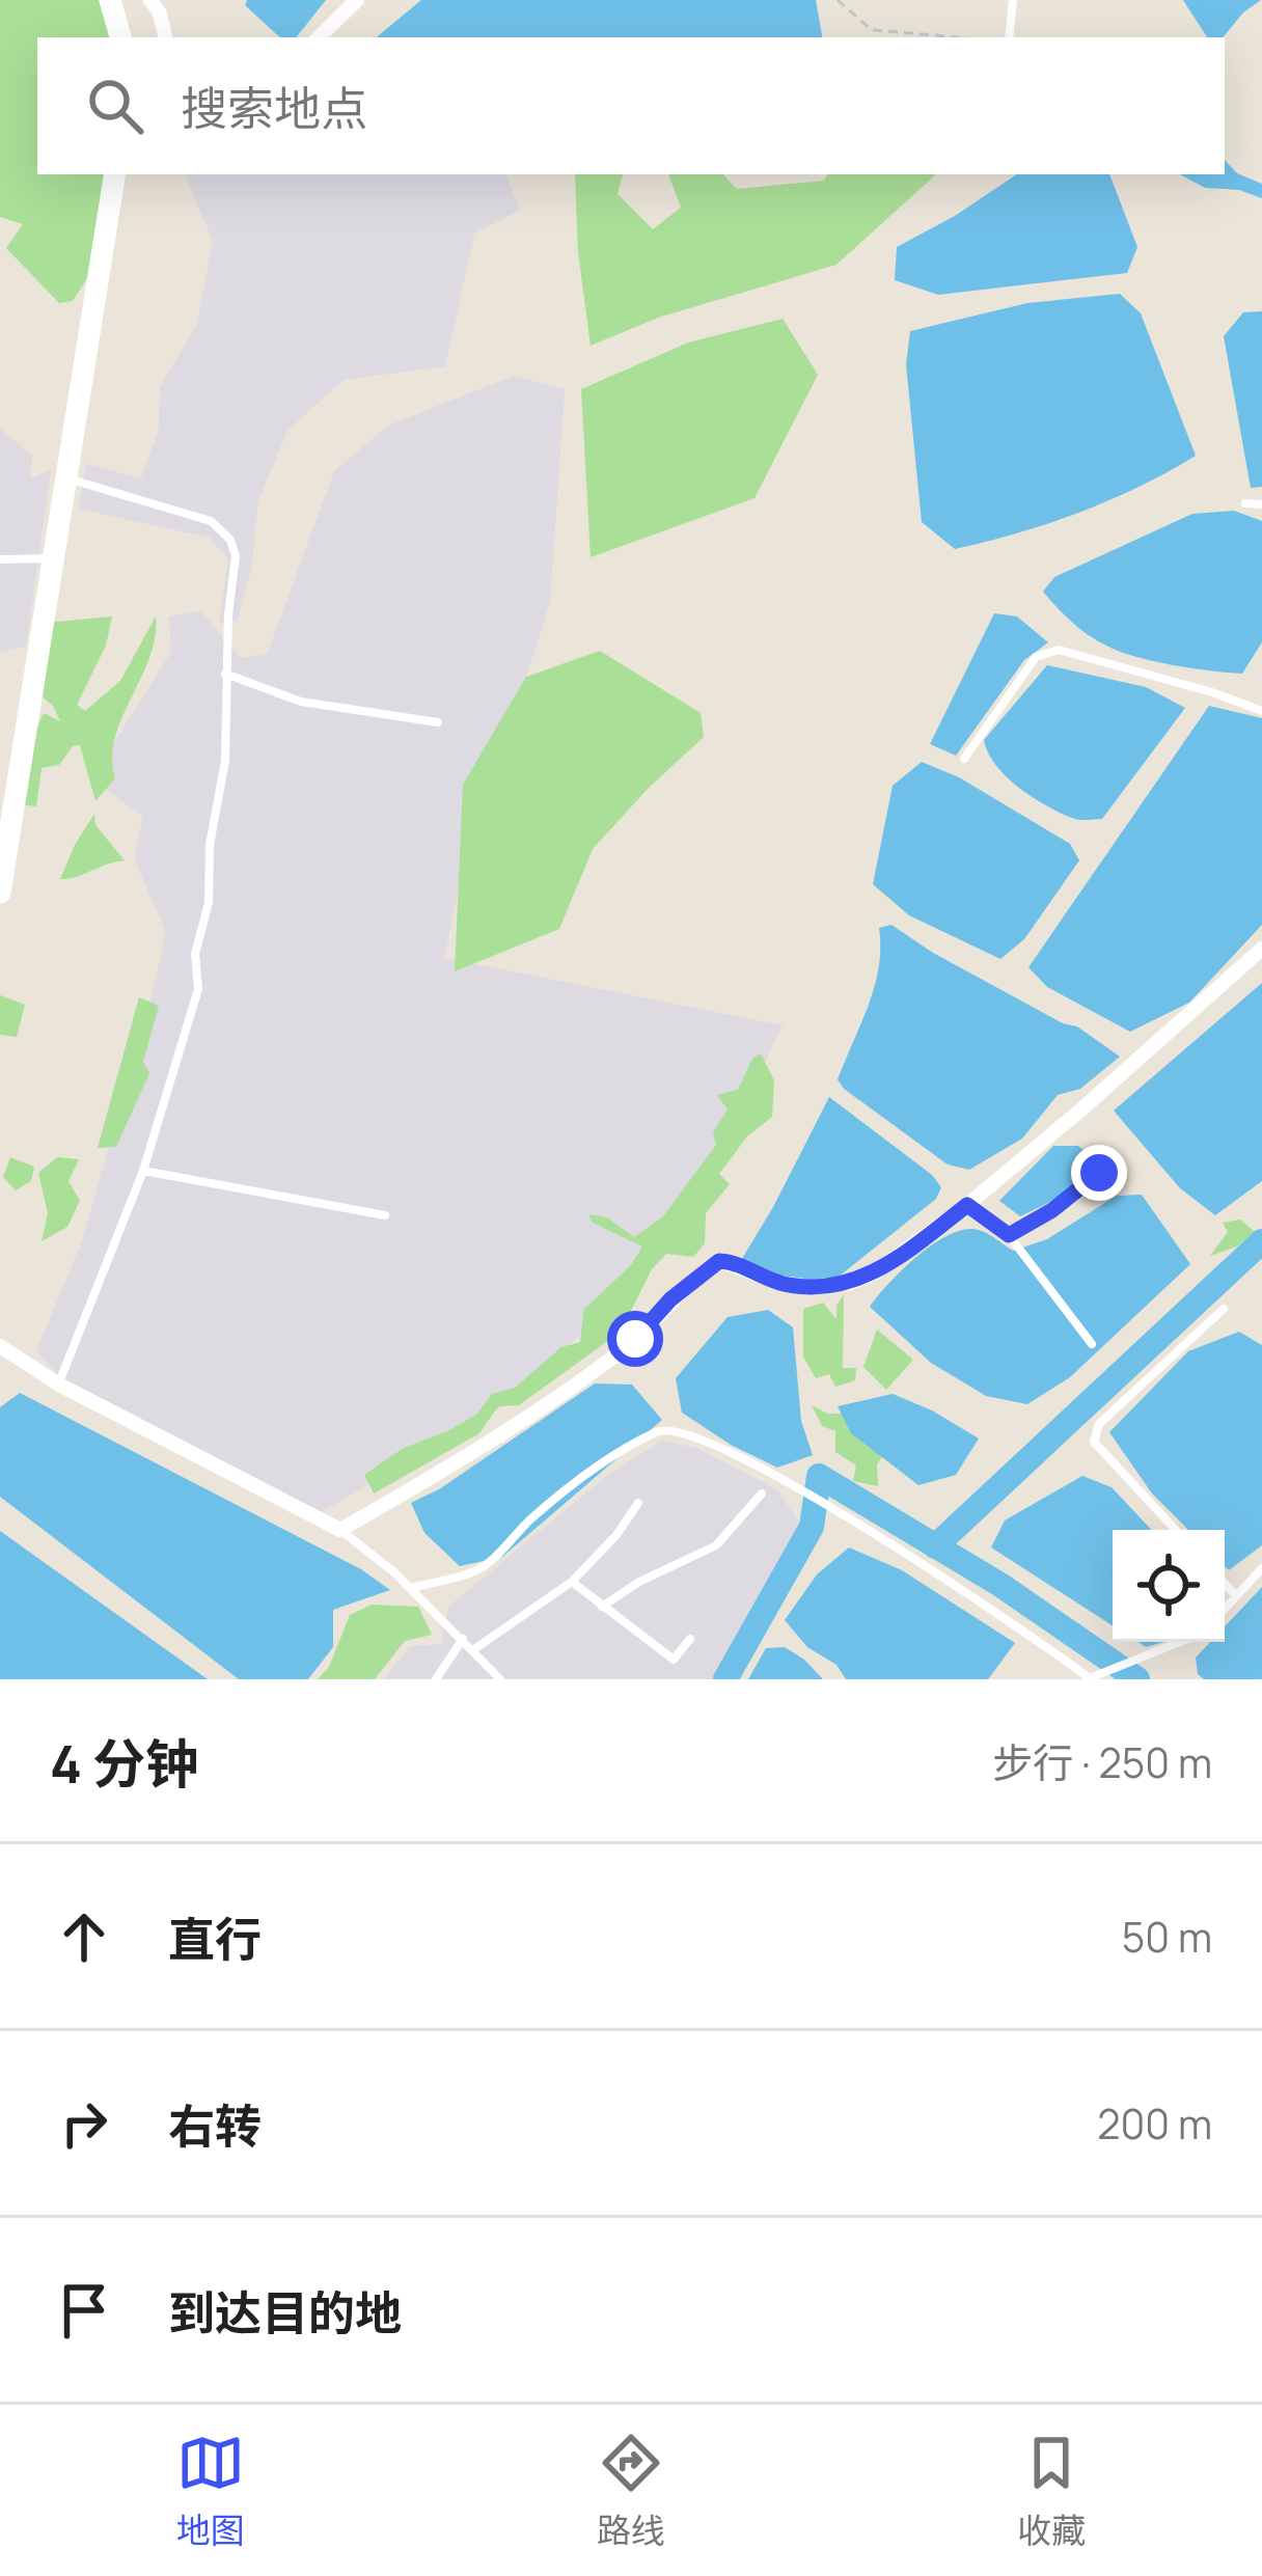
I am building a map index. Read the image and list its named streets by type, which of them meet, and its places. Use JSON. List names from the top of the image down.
{
  "page": {
    "search": "搜索地点",
    "heading": ["4 分钟", "步行 · 250 m"],
    "list": [
      ["直行", "50 m"],
      ["右转", "200 m"],
      "到达目的地"
    ],
    "nav": ["地图", "路线", "收藏"]
  }
}
